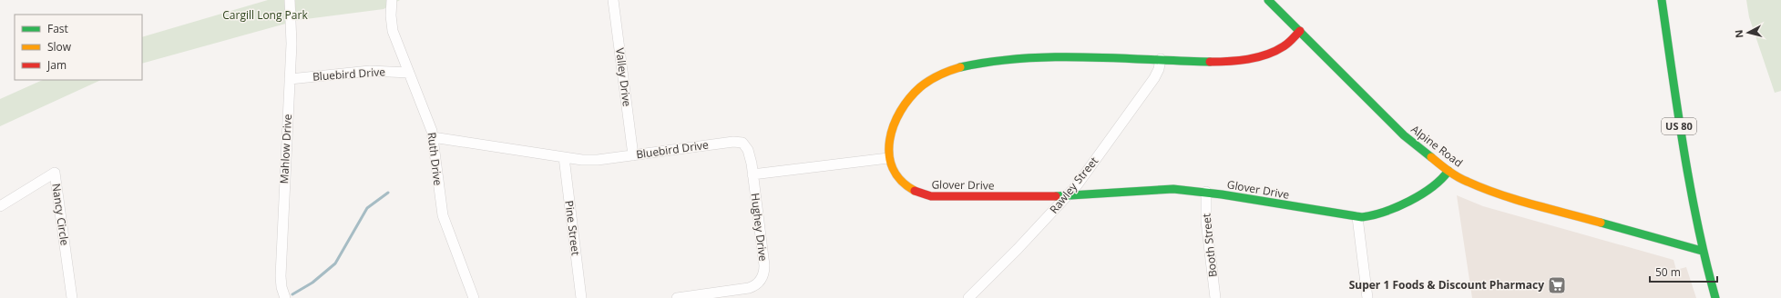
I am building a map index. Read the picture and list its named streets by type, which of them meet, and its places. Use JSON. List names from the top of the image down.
{
  "streets": {
    "street": [
      "Bluebird Drive",
      "Valley Drive",
      "US 80",
      "Alpine Road",
      "Mahlow Drive",
      "Ruth Drive",
      "Glover Drive",
      "Rawley Street",
      "Nancy Circle",
      "Hughey Drive",
      "Pine Street",
      "Booth Street"
    ]
  },
  "crossings": [
    ["Bluebird Drive", "Valley Drive"],
    ["Bluebird Drive", "Mahlow Drive"],
    ["Bluebird Drive", "Ruth Drive"],
    ["Bluebird Drive", "Hughey Drive"],
    ["Bluebird Drive", "Pine Street"],
    ["US 80", "Alpine Road"],
    ["Alpine Road", "Glover Drive"],
    ["Glover Drive", "Rawley Street"],
    ["Glover Drive", "Booth Street"]
  ],
  "parks": ["Cargill Long Park"],
  "places": {
    "supermarket": ["Super 1 Foods & Discount Pharmacy"]
  },
  "legend": ["Fast", "Slow", "Jam"],
  "scale_bar": "50 m",
  "north": "left"
}
